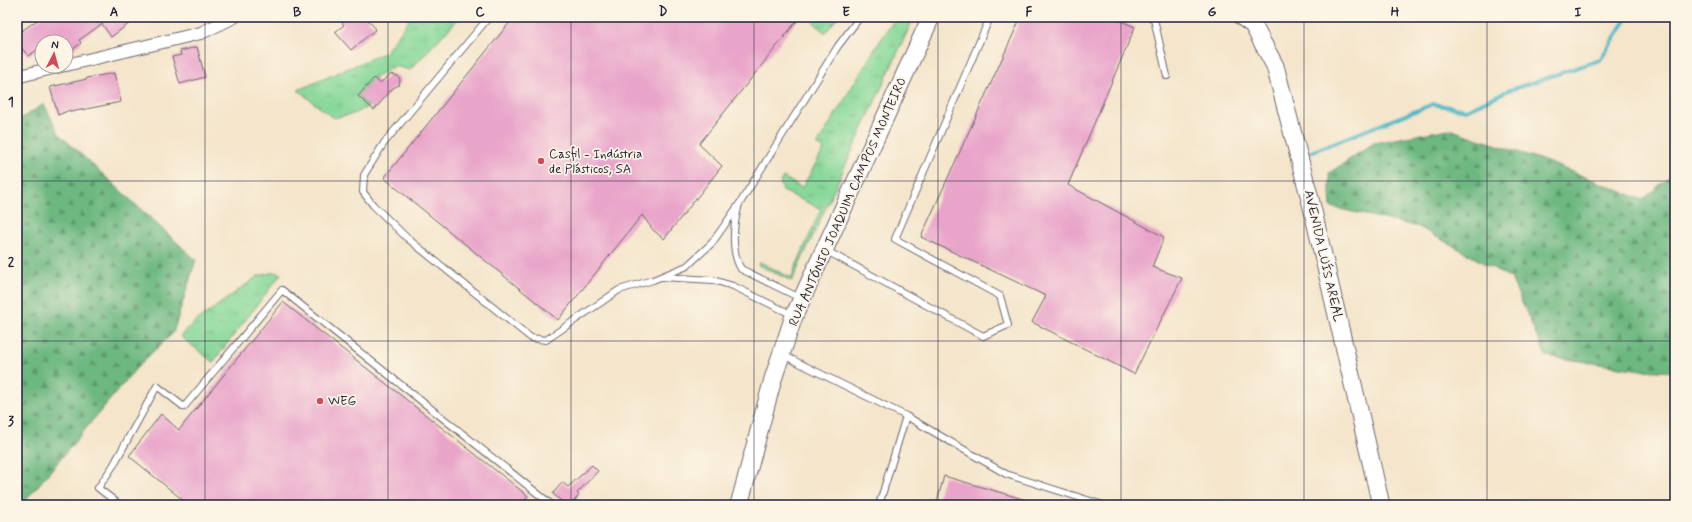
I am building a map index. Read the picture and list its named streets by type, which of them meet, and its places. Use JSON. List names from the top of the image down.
{
  "streets": {
    "street": ["RUA ANTÓNIO JOAQUIM CAMPOS MONTEIRO", "AVENIDA LUÍS AREAL"]
  },
  "places": ["Casfil - Indústria de Plásticos, SA", "WEG"],
  "north": "top",
  "grid": {
    "columns": [
      "A",
      "B",
      "C",
      "D",
      "E",
      "F",
      "G",
      "H",
      "I"
    ],
    "rows": ["1", "2", "3"]
  }
}
